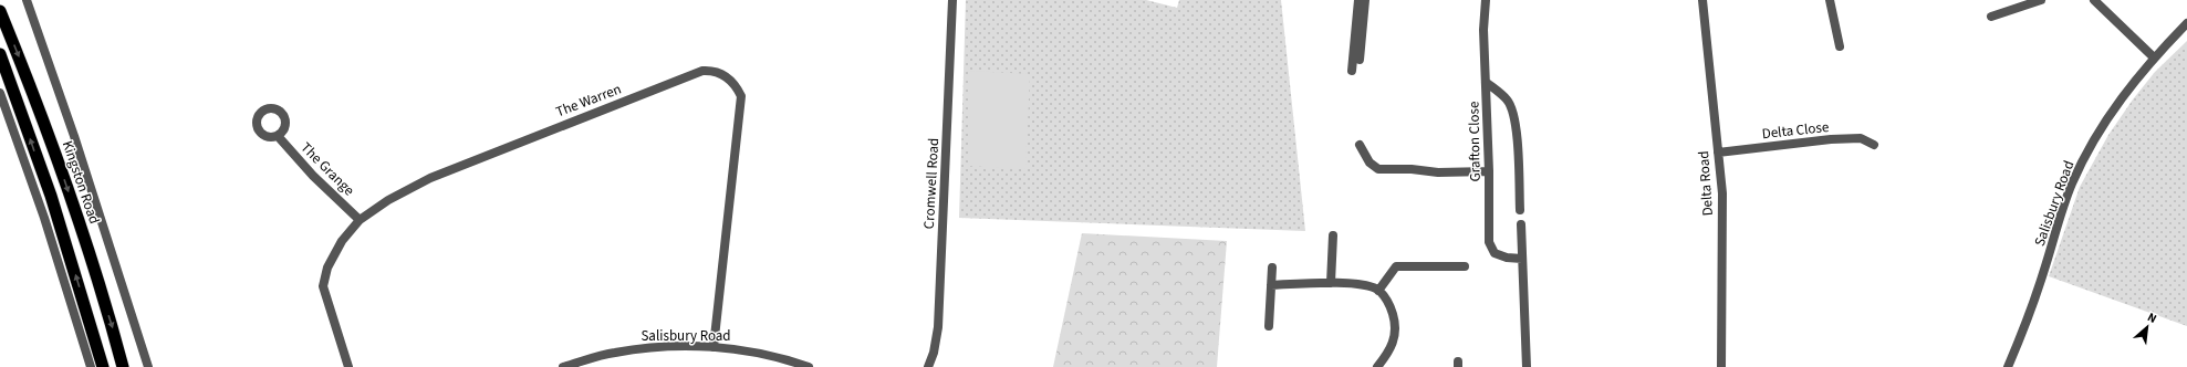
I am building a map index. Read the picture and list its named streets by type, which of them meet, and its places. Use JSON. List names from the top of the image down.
{
  "streets": {
    "highway": ["Kingston Road"],
    "street": [
      "The Warren",
      "Delta Close",
      "Grafton Close",
      "The Grange",
      "Cromwell Road",
      "Delta Road",
      "Salisbury Road"
    ]
  },
  "crossings": [
    ["The Warren", "The Grange"],
    ["The Warren", "Salisbury Road"],
    ["Delta Close", "Delta Road"]
  ],
  "north": "top right"
}
